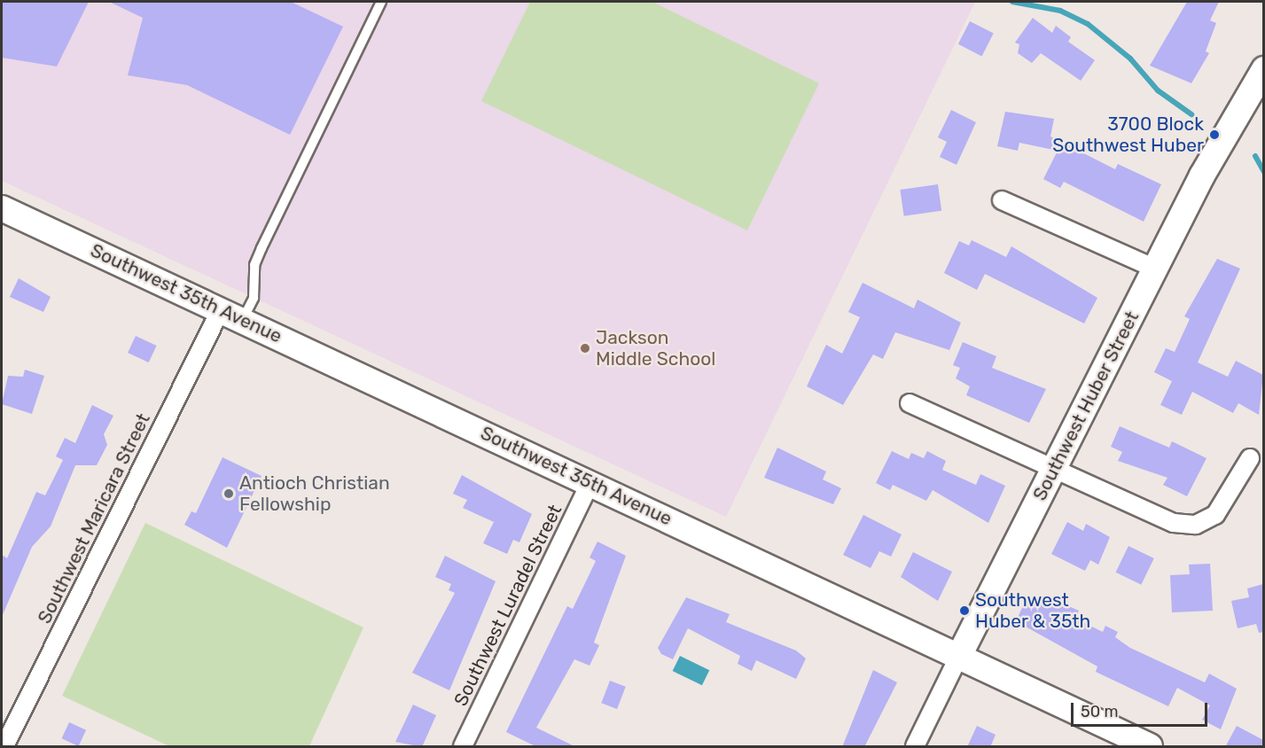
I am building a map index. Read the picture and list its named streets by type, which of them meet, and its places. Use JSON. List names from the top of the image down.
{
  "streets": {
    "street": [
      "Southwest 35th Avenue",
      "Southwest Huber Street",
      "Southwest Maricara Street",
      "Southwest Luradel Street"
    ]
  },
  "crossings": [
    ["Southwest 35th Avenue", "Southwest Huber Street"],
    ["Southwest 35th Avenue", "Southwest Maricara Street"],
    ["Southwest 35th Avenue", "Southwest Luradel Street"]
  ],
  "places": [
    "3700 Block Southwest Huber",
    "Jackson Middle School",
    "Antioch Christian Fellowship",
    "Southwest Huber & 35th"
  ],
  "scale_bar": "50 m"
}
